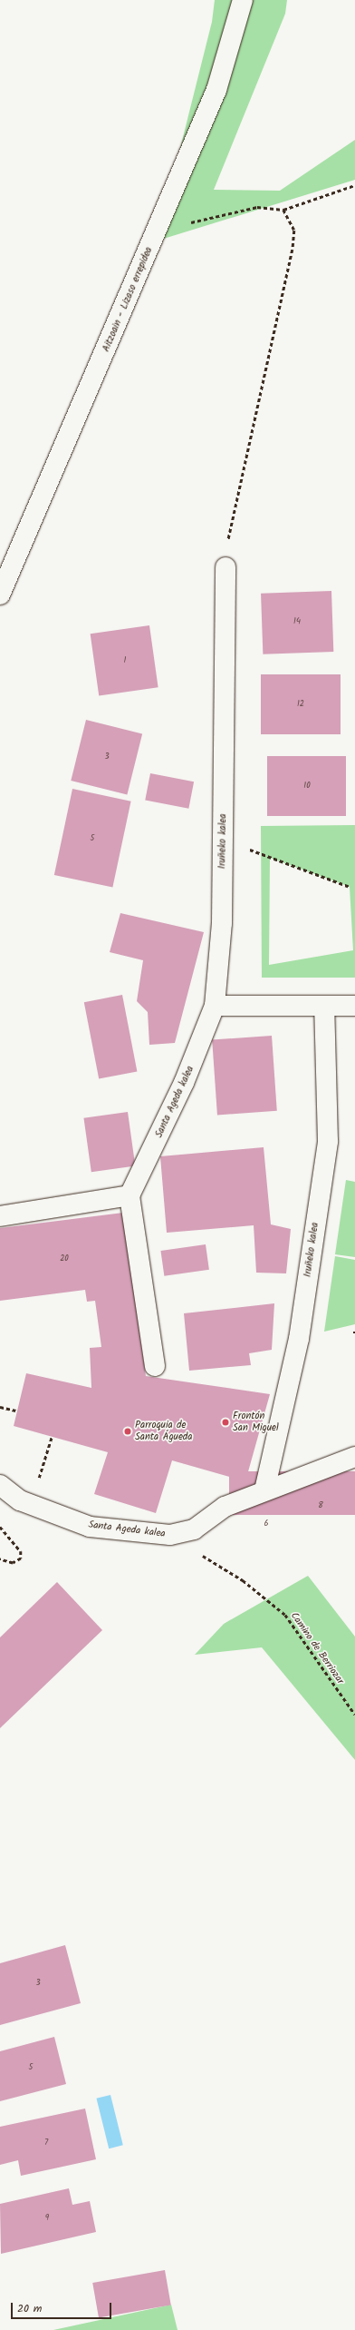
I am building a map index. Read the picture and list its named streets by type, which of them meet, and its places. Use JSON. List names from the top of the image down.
{
  "streets": {
    "street": ["Aitzoain - Lizaso errepidea", "Iruñeko kalea", "Santa Ageda kalea"],
    "path": ["Camino de Berriozar"]
  },
  "crossings": [
    ["Iruñeko kalea", "Santa Ageda kalea"],
    ["Santa Ageda kalea", "Camino de Berriozar"]
  ],
  "places": ["Frontón San Miguel", "Parroquia de Santa Águeda"],
  "house_numbers": [
    "14",
    "1",
    "12",
    "3",
    "10",
    "5",
    "20",
    "8",
    "6",
    "3",
    "5",
    "7",
    "9"
  ],
  "scale_bar": "20 m"
}
